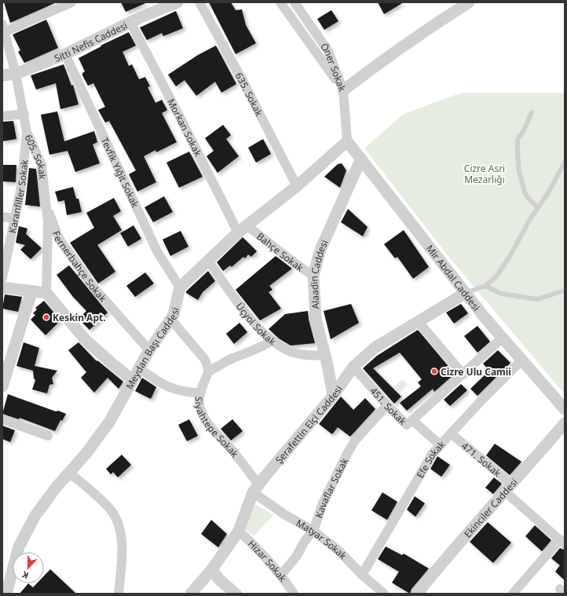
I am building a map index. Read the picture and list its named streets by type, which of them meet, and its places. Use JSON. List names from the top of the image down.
{
  "streets": {
    "street": [
      "Sitti Nefis Caddesi",
      "Öner Sokak",
      "635. Sokak",
      "Morkan Sokak",
      "605. Sokak",
      "Tevfik Yiğit Sokak",
      "Karanfiller Sokak",
      "Bahçe Sokak",
      "Fernerbahçe Sokak",
      "Alaadin Caddesi",
      "Mir Abdal Caddesi",
      "Üçyol Sokak",
      "Meydan Başı Caddesi",
      "451. Sokak",
      "Şerafettin Elçi Caddesi",
      "Siyahtepe Sokak",
      "471. Sokak",
      "Efe Sokak",
      "Kavaflar Sokak",
      "Ekinciler Caddesi",
      "Matyar Sokak",
      "Hizar Sokak"
    ]
  },
  "crossings": [
    ["Sitti Nefis Caddesi", "Morkan Sokak"],
    ["Sitti Nefis Caddesi", "605. Sokak"],
    ["Sitti Nefis Caddesi", "Tevfik Yiğit Sokak"],
    ["Öner Sokak", "Mir Abdal Caddesi"],
    ["Morkan Sokak", "Bahçe Sokak"],
    ["605. Sokak", "Karanfiller Sokak"],
    ["605. Sokak", "Fernerbahçe Sokak"],
    ["Tevfik Yiğit Sokak", "Meydan Başı Caddesi"],
    ["Bahçe Sokak", "Alaadin Caddesi"],
    ["Fernerbahçe Sokak", "Meydan Başı Caddesi"],
    ["Alaadin Caddesi", "Mir Abdal Caddesi"],
    ["Alaadin Caddesi", "Üçyol Sokak"],
    ["Alaadin Caddesi", "Şerafettin Elçi Caddesi"],
    ["Mir Abdal Caddesi", "Şerafettin Elçi Caddesi"],
    ["Mir Abdal Caddesi", "Efe Sokak"],
    ["451. Sokak", "Şerafettin Elçi Caddesi"],
    ["451. Sokak", "Efe Sokak"],
    ["451. Sokak", "Kavaflar Sokak"],
    ["Şerafettin Elçi Caddesi", "Siyahtepe Sokak"],
    ["Şerafettin Elçi Caddesi", "Matyar Sokak"],
    ["Şerafettin Elçi Caddesi", "Hizar Sokak"],
    ["Siyahtepe Sokak", "Matyar Sokak"],
    ["471. Sokak", "Efe Sokak"],
    ["471. Sokak", "Ekinciler Caddesi"],
    ["Efe Sokak", "Matyar Sokak"],
    ["Kavaflar Sokak", "Matyar Sokak"],
    ["Kavaflar Sokak", "Hizar Sokak"]
  ],
  "parks": ["Cizre Asri Mezarlığı"],
  "places": ["Keskin Apt.", "Cizre Ulu Camii"],
  "north": "bottom"
}
